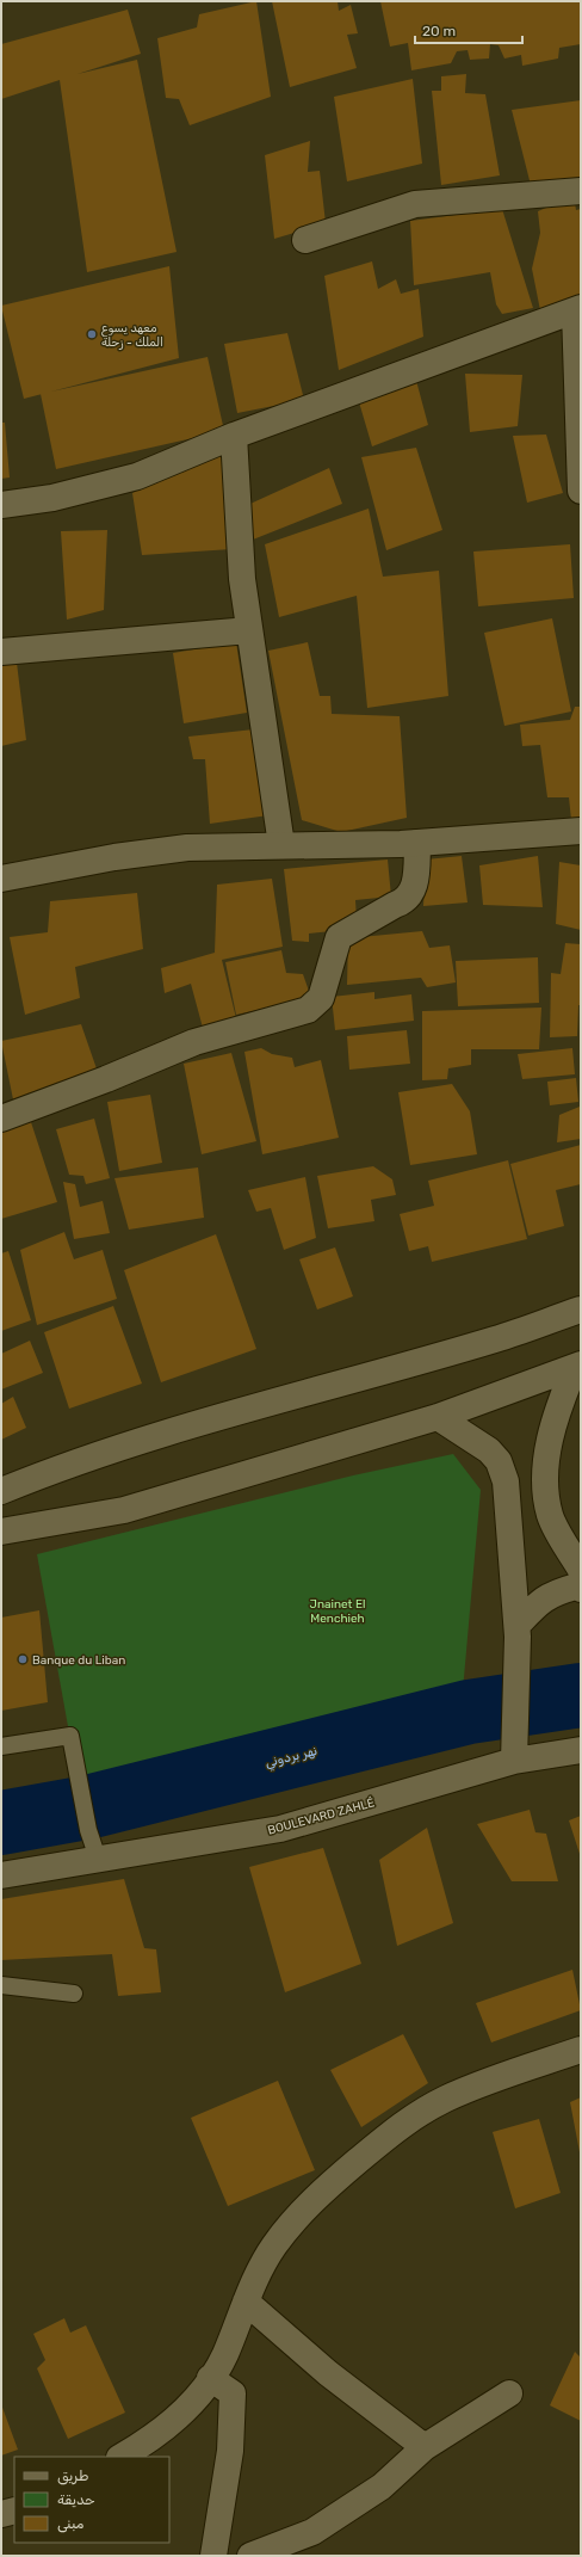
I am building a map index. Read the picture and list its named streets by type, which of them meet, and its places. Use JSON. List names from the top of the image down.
{
  "streets": {
    "street": ["BOULEVARD ZAHLÉ"]
  },
  "water": ["نهر بردوني"],
  "parks": ["Jnainet El Menchieh"],
  "places": ["معهد يسوع الملك - زحلة", "Banque du Liban"],
  "legend": ["طريق", "حديقة", "مبنى"],
  "scale_bar": "20 m"
}
